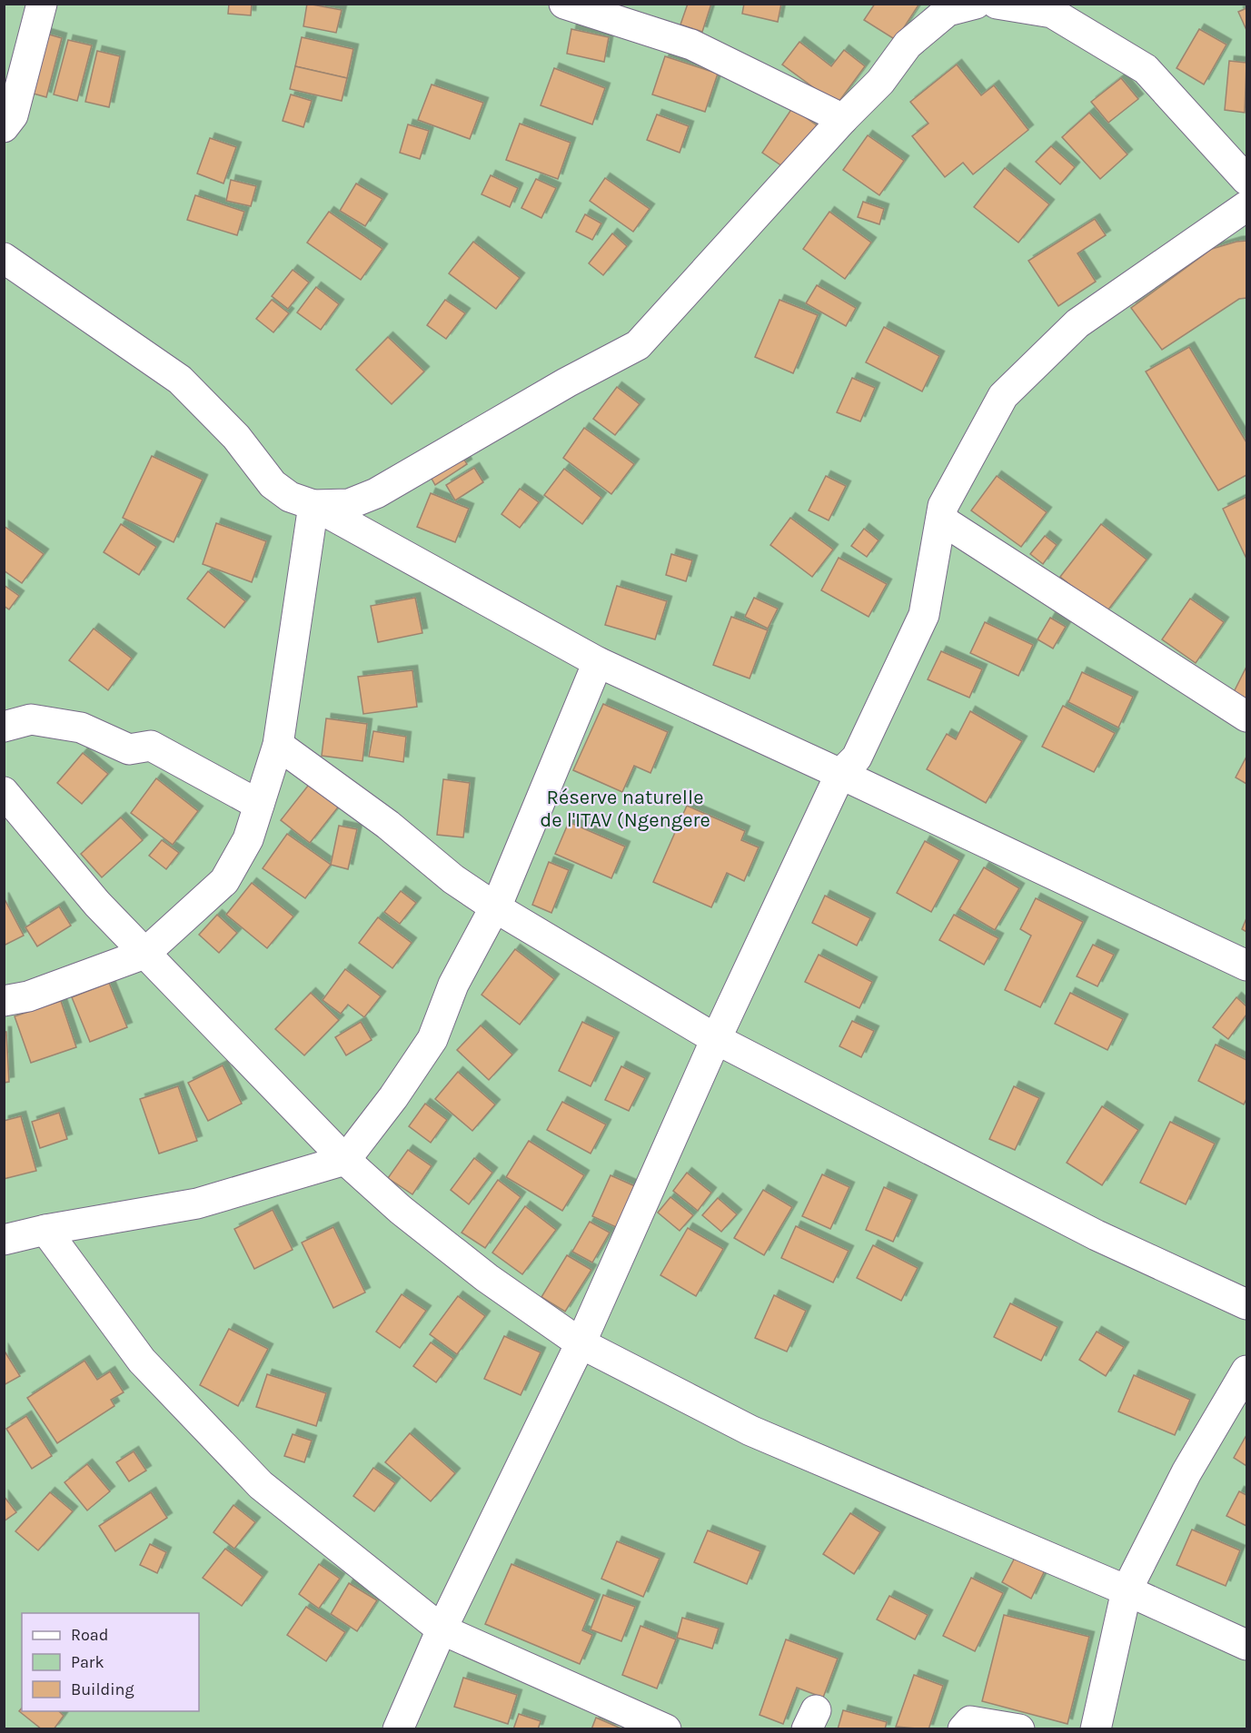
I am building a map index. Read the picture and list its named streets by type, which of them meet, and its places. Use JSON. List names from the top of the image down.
{
  "parks": ["Réserve naturelle de l'ITAV (Ngengere"],
  "legend": ["Road", "Park", "Building"]
}
